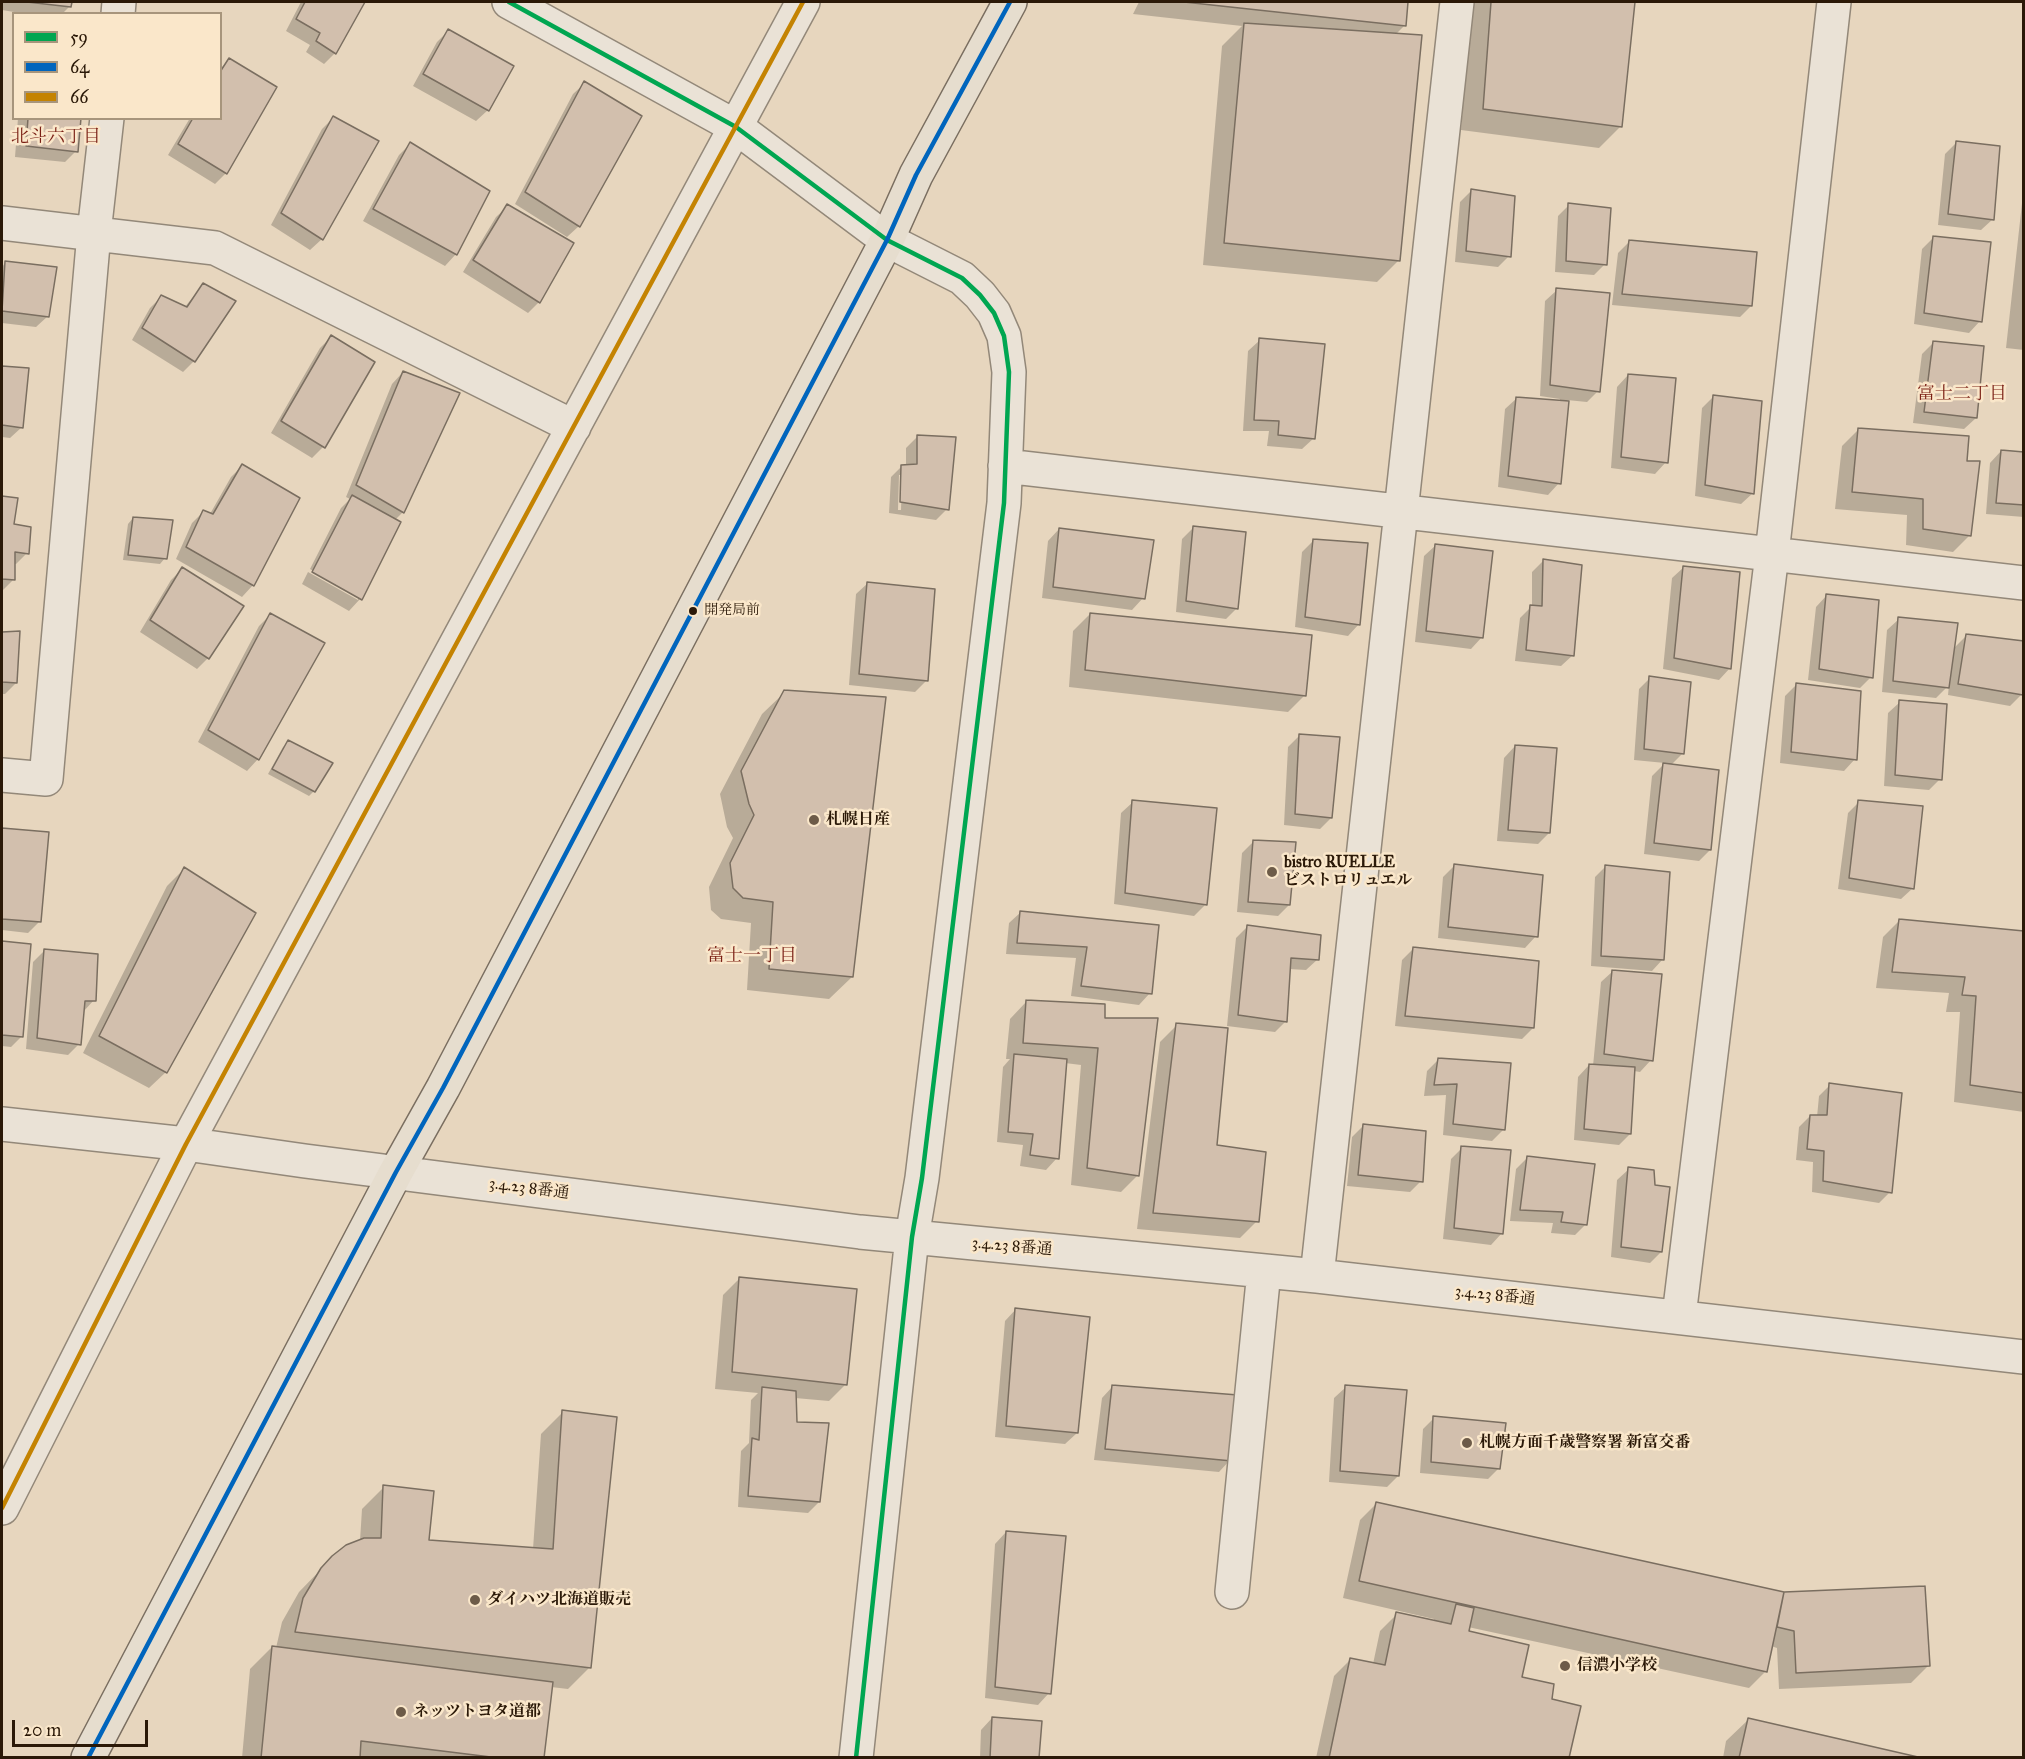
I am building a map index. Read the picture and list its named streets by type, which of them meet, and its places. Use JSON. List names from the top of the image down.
{
  "streets": {
    "street": ["3.4.23 8番通"]
  },
  "districts": ["北斗六丁目", "富士二丁目", "富士一丁目"],
  "places": [
    "開発局前",
    "札幌日産",
    "bistro RUELLE ビストロリュエル",
    "札幌方面千歳警察署 新富交番",
    "ダイハツ北海道販売",
    "信濃小学校",
    "ネッツトヨタ道都"
  ],
  "lines": ["transit line 59", "transit line 64", "transit line 66"],
  "legend": ["59", "64", "66"],
  "scale_bar": "20 m"
}
